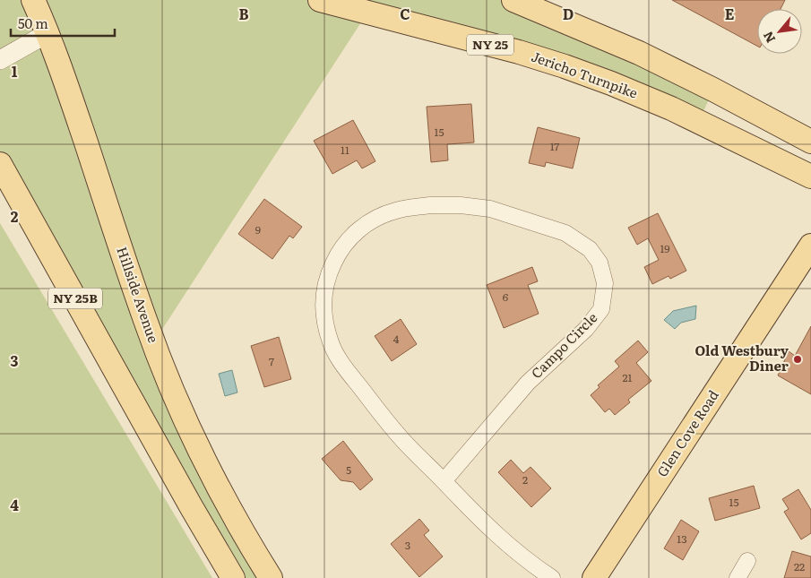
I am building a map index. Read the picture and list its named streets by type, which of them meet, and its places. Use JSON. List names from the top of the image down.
{
  "streets": {
    "main road": [
      "NY 25",
      "Jericho Turnpike",
      "Hillside Avenue",
      "NY 25B",
      "Glen Cove Road"
    ],
    "street": ["Campo Circle"]
  },
  "places": ["Old Westbury Diner"],
  "house_numbers": [
    "15",
    "17",
    "11",
    "9",
    "19",
    "6",
    "4",
    "7",
    "21",
    "5",
    "2",
    "15",
    "13",
    "3",
    "22"
  ],
  "scale_bar": "50 m",
  "north": "bottom left",
  "grid": {
    "columns": [
      "B",
      "C",
      "D",
      "E"
    ],
    "rows": [
      "1",
      "2",
      "3",
      "4"
    ]
  }
}
